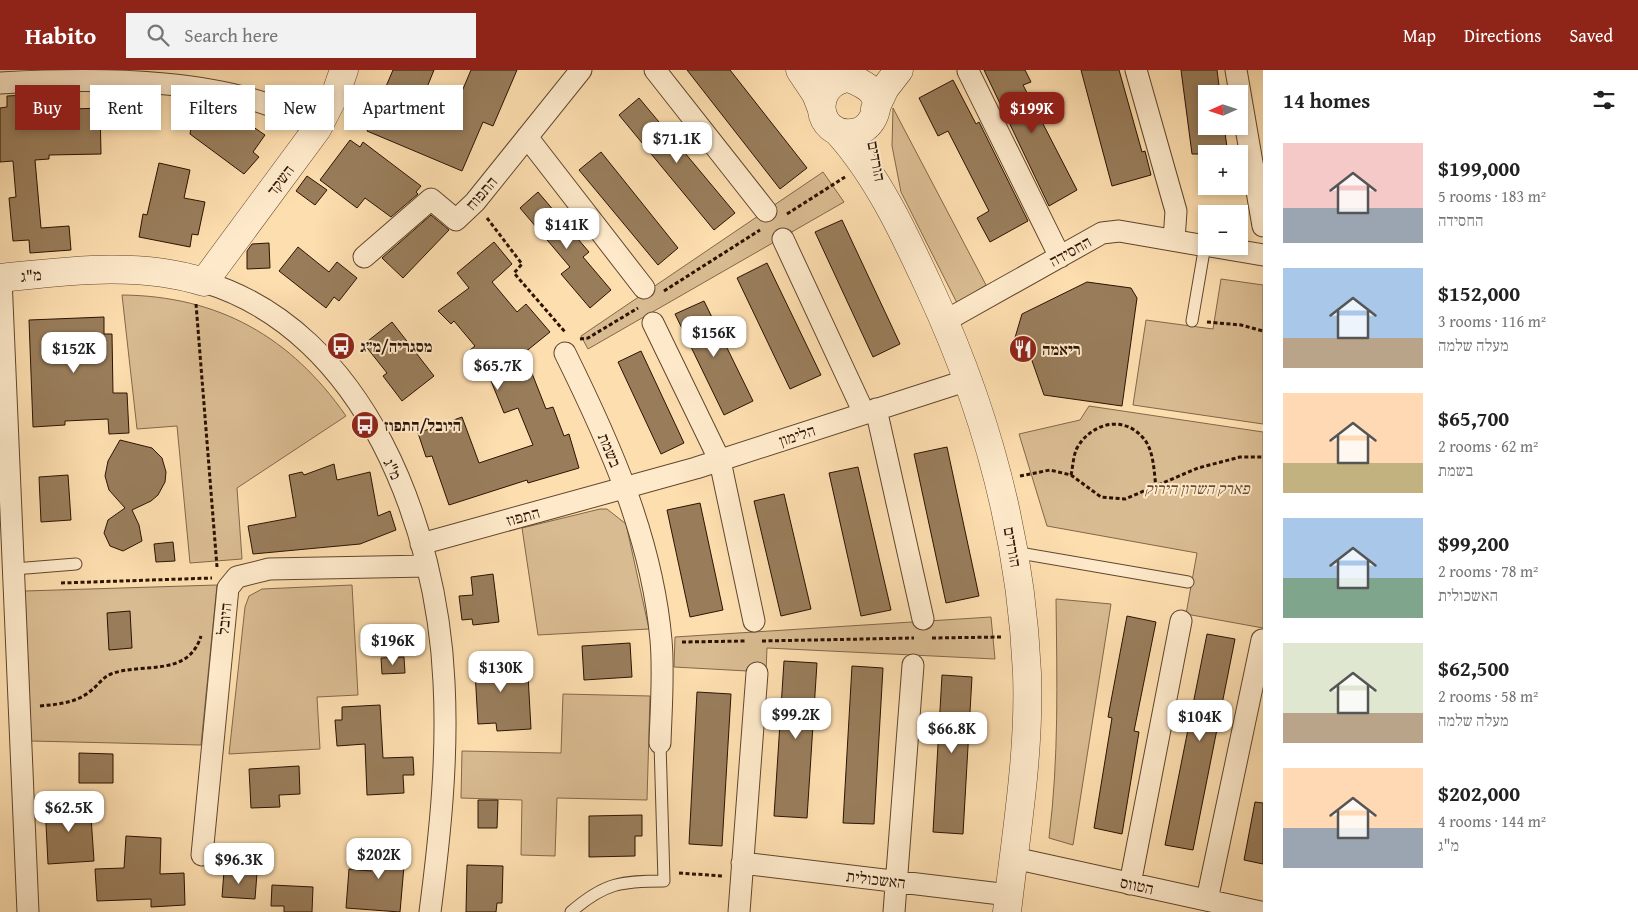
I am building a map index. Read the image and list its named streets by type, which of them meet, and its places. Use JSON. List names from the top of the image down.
{
  "streets": {
    "street": [
      "הורדים",
      "השקד",
      "התפוח",
      "החסידה",
      "מ\"ג",
      "הלימון",
      "בשמת",
      "התפוז",
      "היובל",
      "האשכולית",
      "הטווס"
    ]
  },
  "crossings": [
    ["הורדים", "החסידה"],
    ["הורדים", "הלימון"],
    ["הורדים", "האשכולית"],
    ["הורדים", "הטווס"],
    ["השקד", "מ\"ג"],
    ["מ\"ג", "התפוז"],
    ["הלימון", "בשמת"],
    ["הלימון", "התפוז"],
    ["בשמת", "התפוז"]
  ],
  "parks": ["פארק השרון הירוק"],
  "places": {
    "bus stop": ["מסגריה/מ״ג", "היובל/התפוז"],
    "restaurant": ["ריאמה"]
  },
  "north": "left",
  "page": {
    "header": "Habito",
    "search": "Search here",
    "nav": ["Map", "Directions", "Saved"],
    "heading": "14 homes",
    "map_buttons": ["+", "−"],
    "chip": [
      "Buy",
      "Rent",
      "Filters",
      "New",
      "Apartment"
    ],
    "price": [
      "$199K",
      "$71.1K",
      "$141K",
      "$156K",
      "$152K",
      "$65.7K",
      "$196K",
      "$130K",
      "$99.2K",
      "$104K",
      "$66.8K",
      "$62.5K",
      "$202K",
      "$96.3K"
    ],
    "list": [
      {
        "name": "$199,000",
        "note": "5 rooms · 183 m² · החסידה"
      },
      {
        "name": "$152,000",
        "note": "3 rooms · 116 m² · מעלה שלמה"
      },
      {
        "name": "$65,700",
        "note": "2 rooms · 62 m² · בשמת"
      },
      {
        "name": "$99,200",
        "note": "2 rooms · 78 m² · האשכולית"
      },
      {
        "name": "$62,500",
        "note": "2 rooms · 58 m² · מעלה שלמה"
      },
      {
        "name": "$202,000",
        "note": "4 rooms · 144 m² · מ\"ג"
      }
    ]
  }
}
